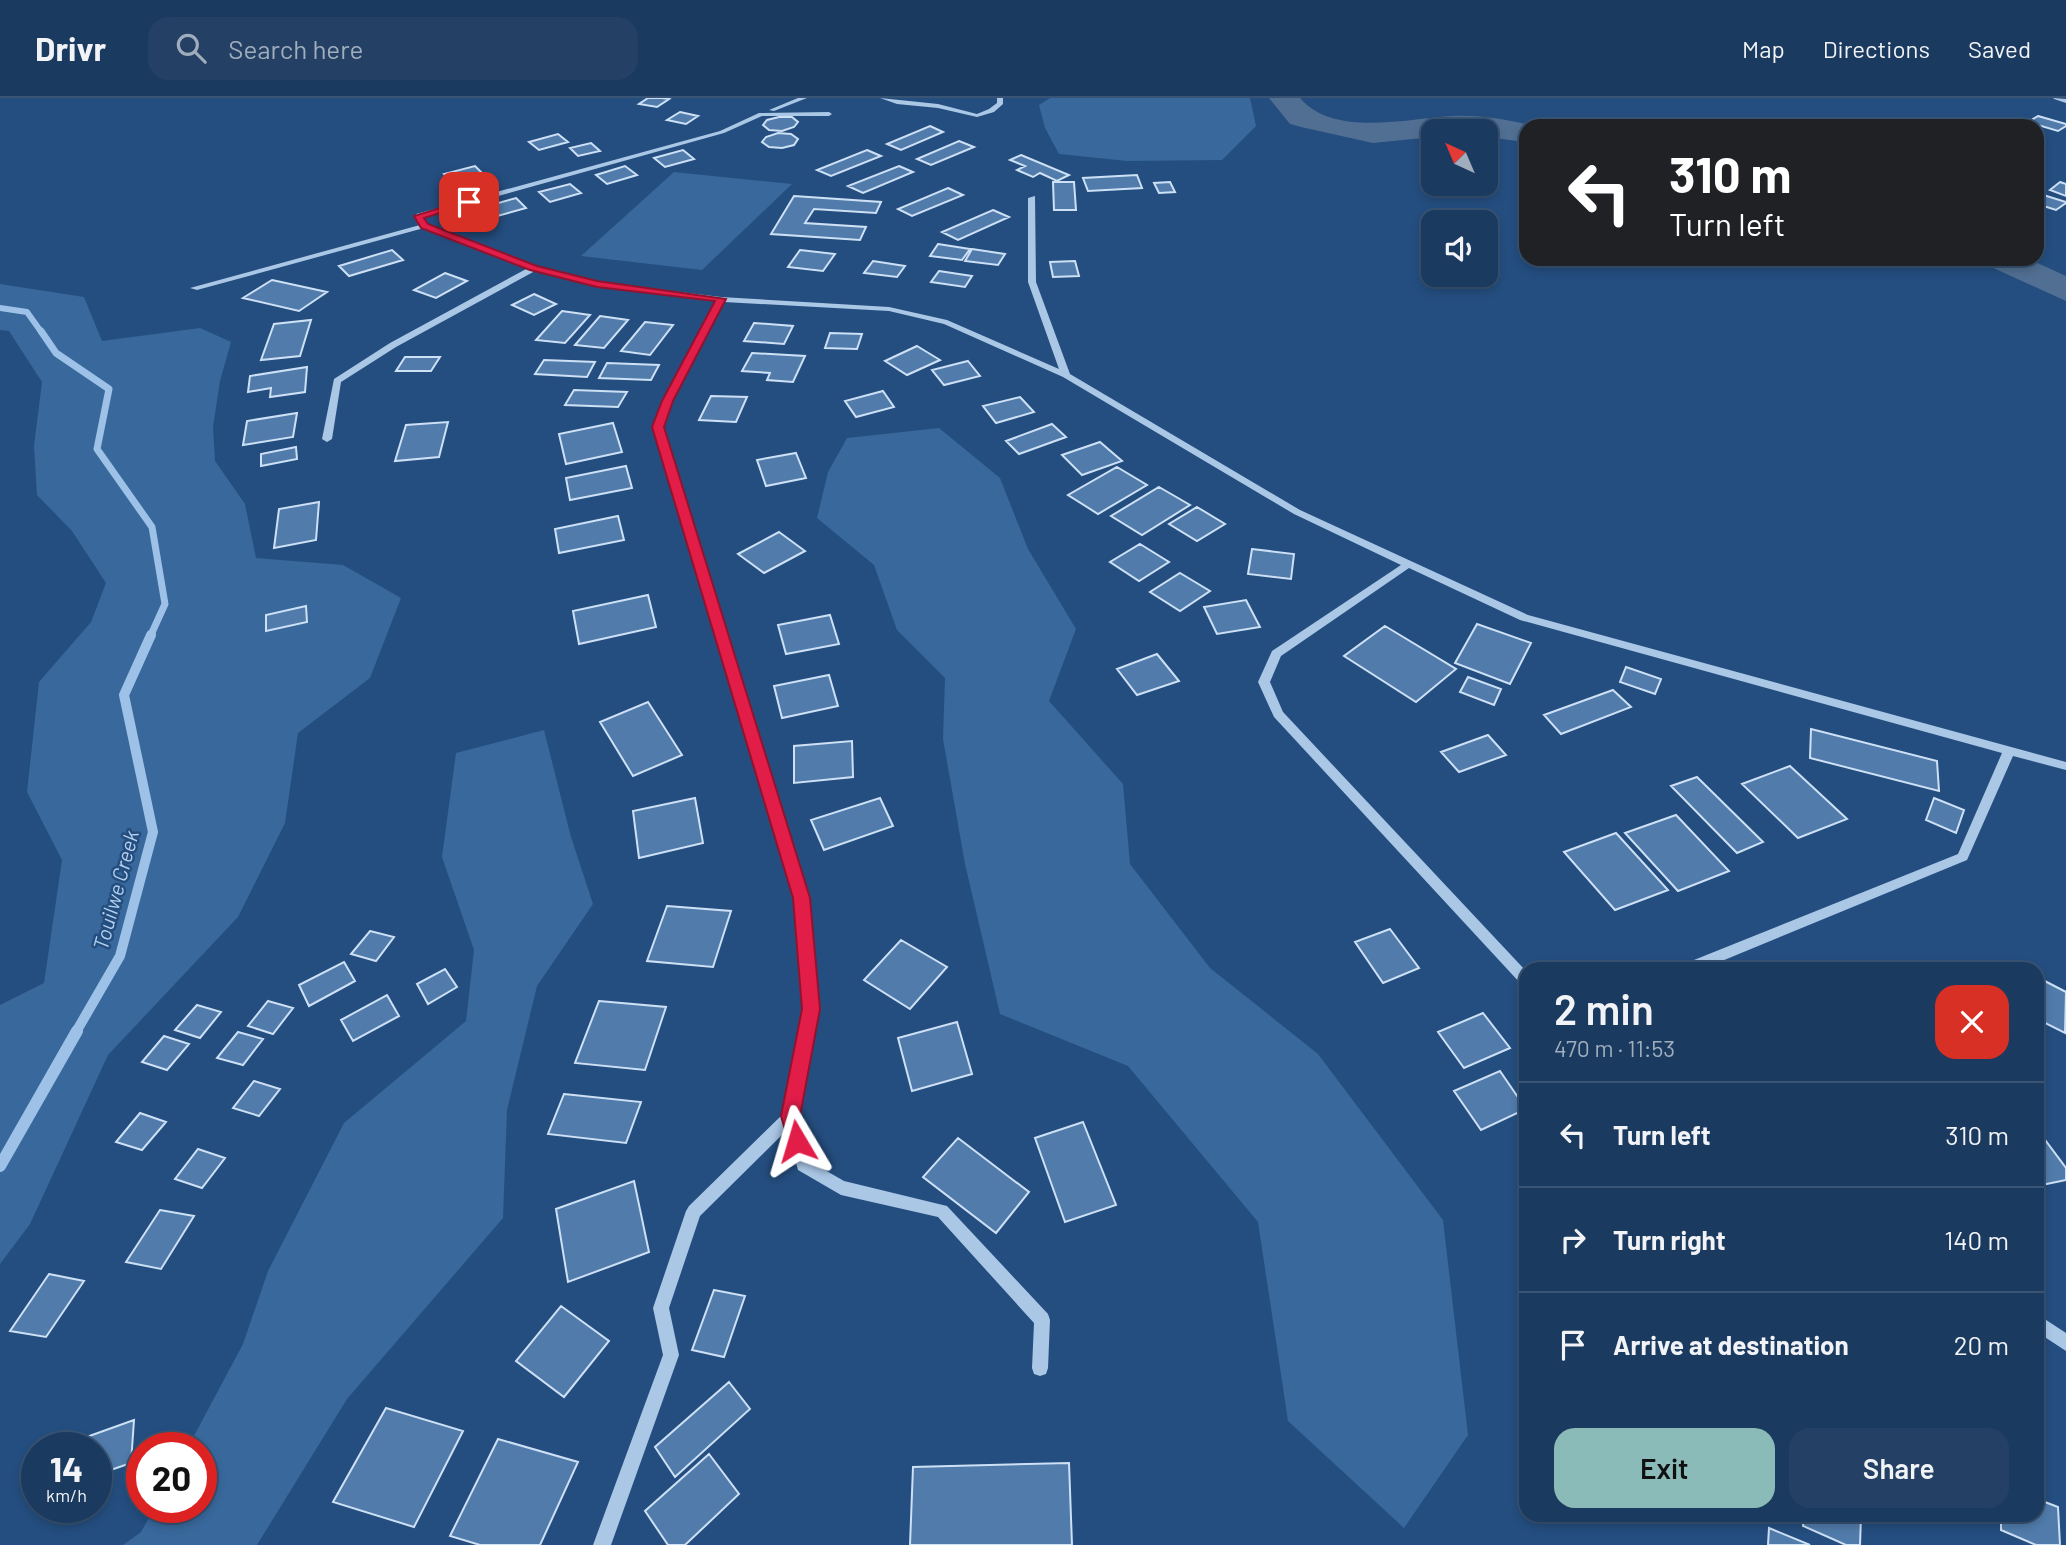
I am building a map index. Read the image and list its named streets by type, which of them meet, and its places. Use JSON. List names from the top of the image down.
{
  "water": ["Touilwe Creek"],
  "north": "top left",
  "page": {
    "header": "Drivr",
    "search": "Search here",
    "nav": ["Map", "Directions", "Saved"],
    "turn": ["310 m", "Turn left"],
    "heading": ["2 min", "470 m · 11:53"],
    "list": [
      {
        "name": "Turn left",
        "value": "310 m"
      },
      {
        "name": "Turn right",
        "value": "140 m"
      },
      {
        "name": "Arrive at destination",
        "value": "20 m"
      }
    ],
    "buttons": ["Exit", "Share"],
    "speed": "14 km/h",
    "limit": "20"
  }
}
